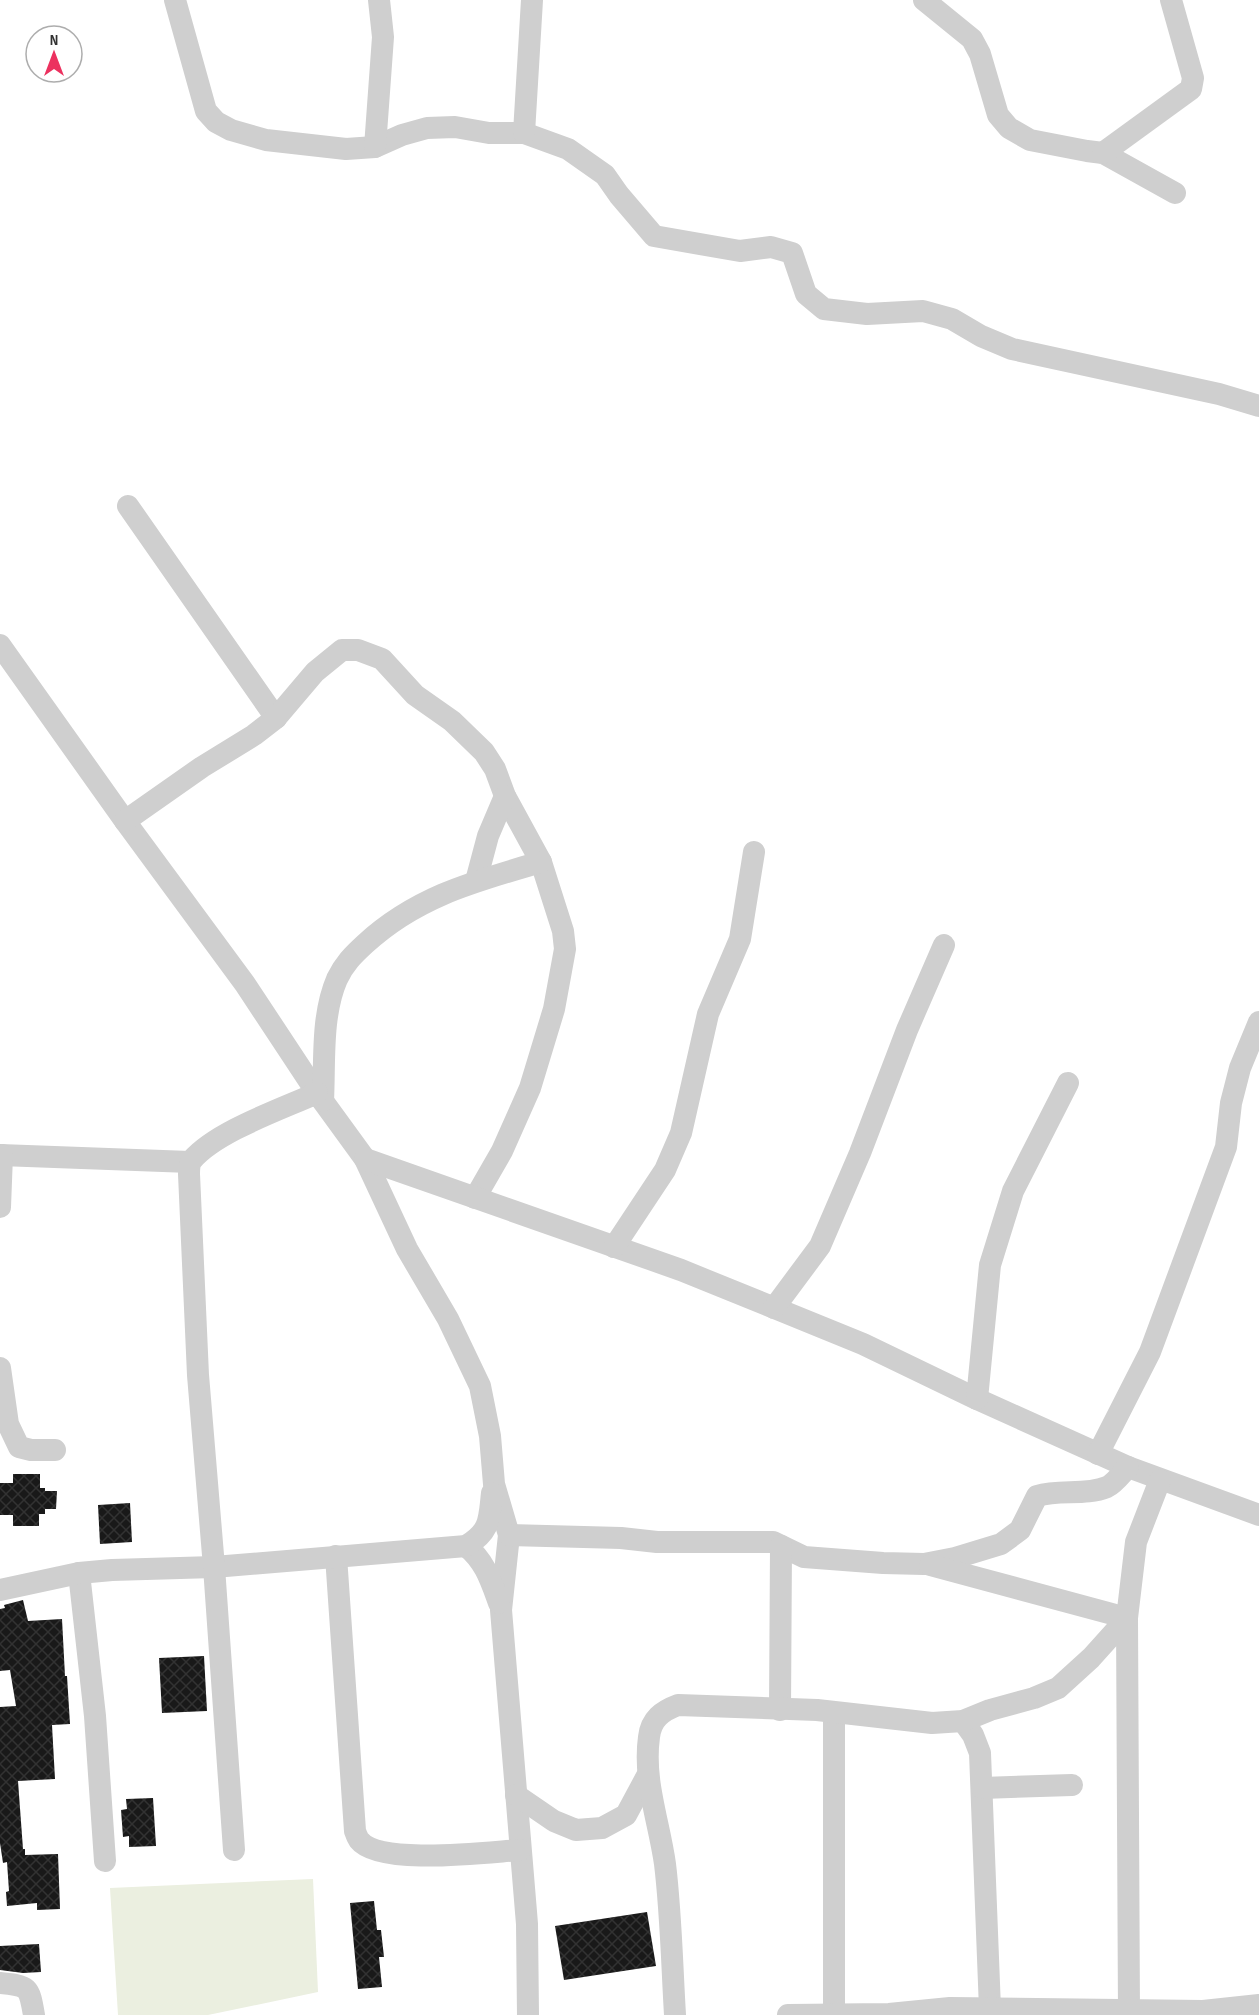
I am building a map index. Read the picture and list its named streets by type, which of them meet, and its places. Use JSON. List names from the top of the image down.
{
  "north": "top"
}
